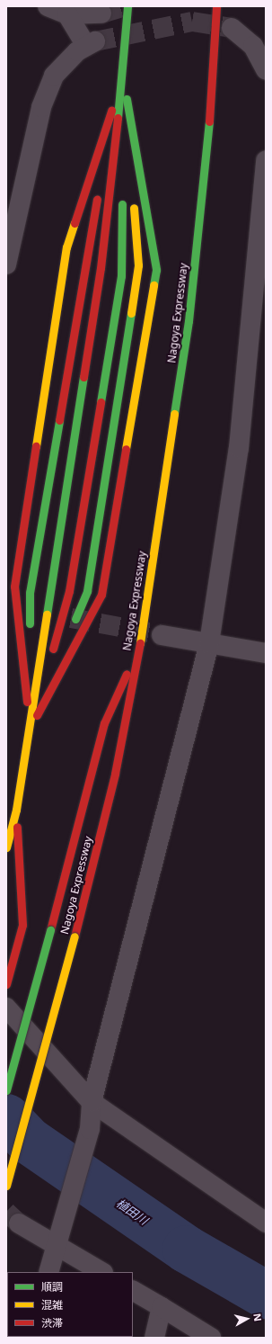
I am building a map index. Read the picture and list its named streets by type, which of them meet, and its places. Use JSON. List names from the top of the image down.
{
  "streets": {
    "highway": ["Nagoya Expressway"]
  },
  "water": ["植田川"],
  "legend": ["順調", "混雑", "渋滞"],
  "north": "right"
}
